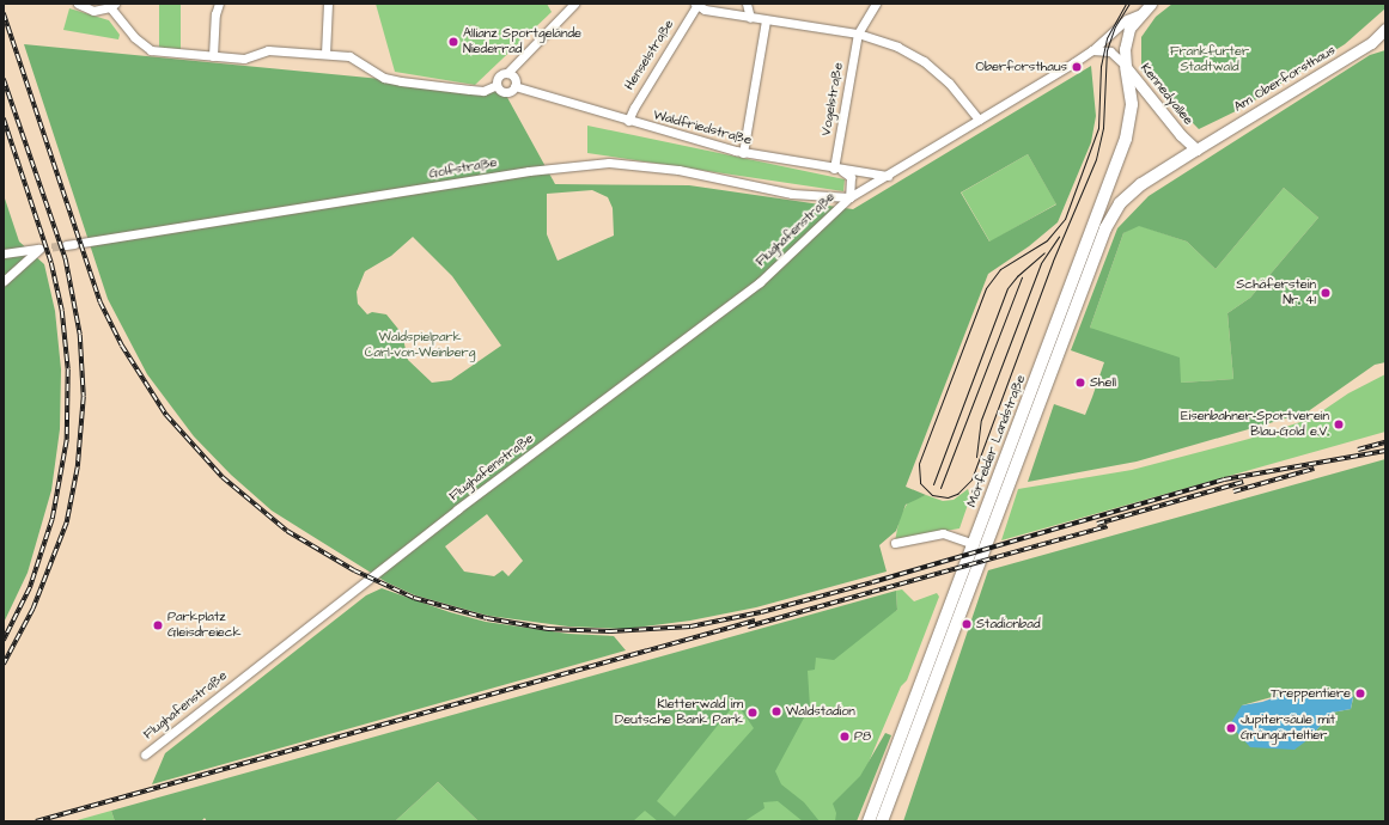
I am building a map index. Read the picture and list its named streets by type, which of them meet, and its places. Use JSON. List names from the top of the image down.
{
  "streets": {
    "highway": ["Mörfelder Landstraße"],
    "main road": ["Am Oberforsthaus", "Kennedyallee"],
    "street": [
      "Henselstraße",
      "Vogelstraße",
      "Waldfriedstraße",
      "Golfstraße",
      "Flughafenstraße"
    ]
  },
  "crossings": [
    ["Henselstraße", "Waldfriedstraße"],
    ["Am Oberforsthaus", "Kennedyallee"],
    ["Am Oberforsthaus", "Mörfelder Landstraße"],
    ["Kennedyallee", "Flughafenstraße"],
    ["Kennedyallee", "Mörfelder Landstraße"],
    ["Vogelstraße", "Waldfriedstraße"],
    ["Vogelstraße", "Flughafenstraße"],
    ["Waldfriedstraße", "Flughafenstraße"],
    ["Golfstraße", "Flughafenstraße"]
  ],
  "parks": ["Frankfurter Stadtwald", "Waldspielpark Carl-von-Weinberg"],
  "places": [
    "Allianz Sportgelände Niederrad",
    "Oberforsthaus",
    "Schäferstein Nr. 41",
    "Shell",
    "Eisenbahner-Sportverein Blau-Gold e.V.",
    "Stadionbad",
    "Parkplatz Gleisdreieck",
    "Treppentiere",
    "Waldstadion",
    "Kletterwald im Deutsche Bank Park",
    "Jupitersäule mit Grüngürteltier",
    "P8"
  ]
}
